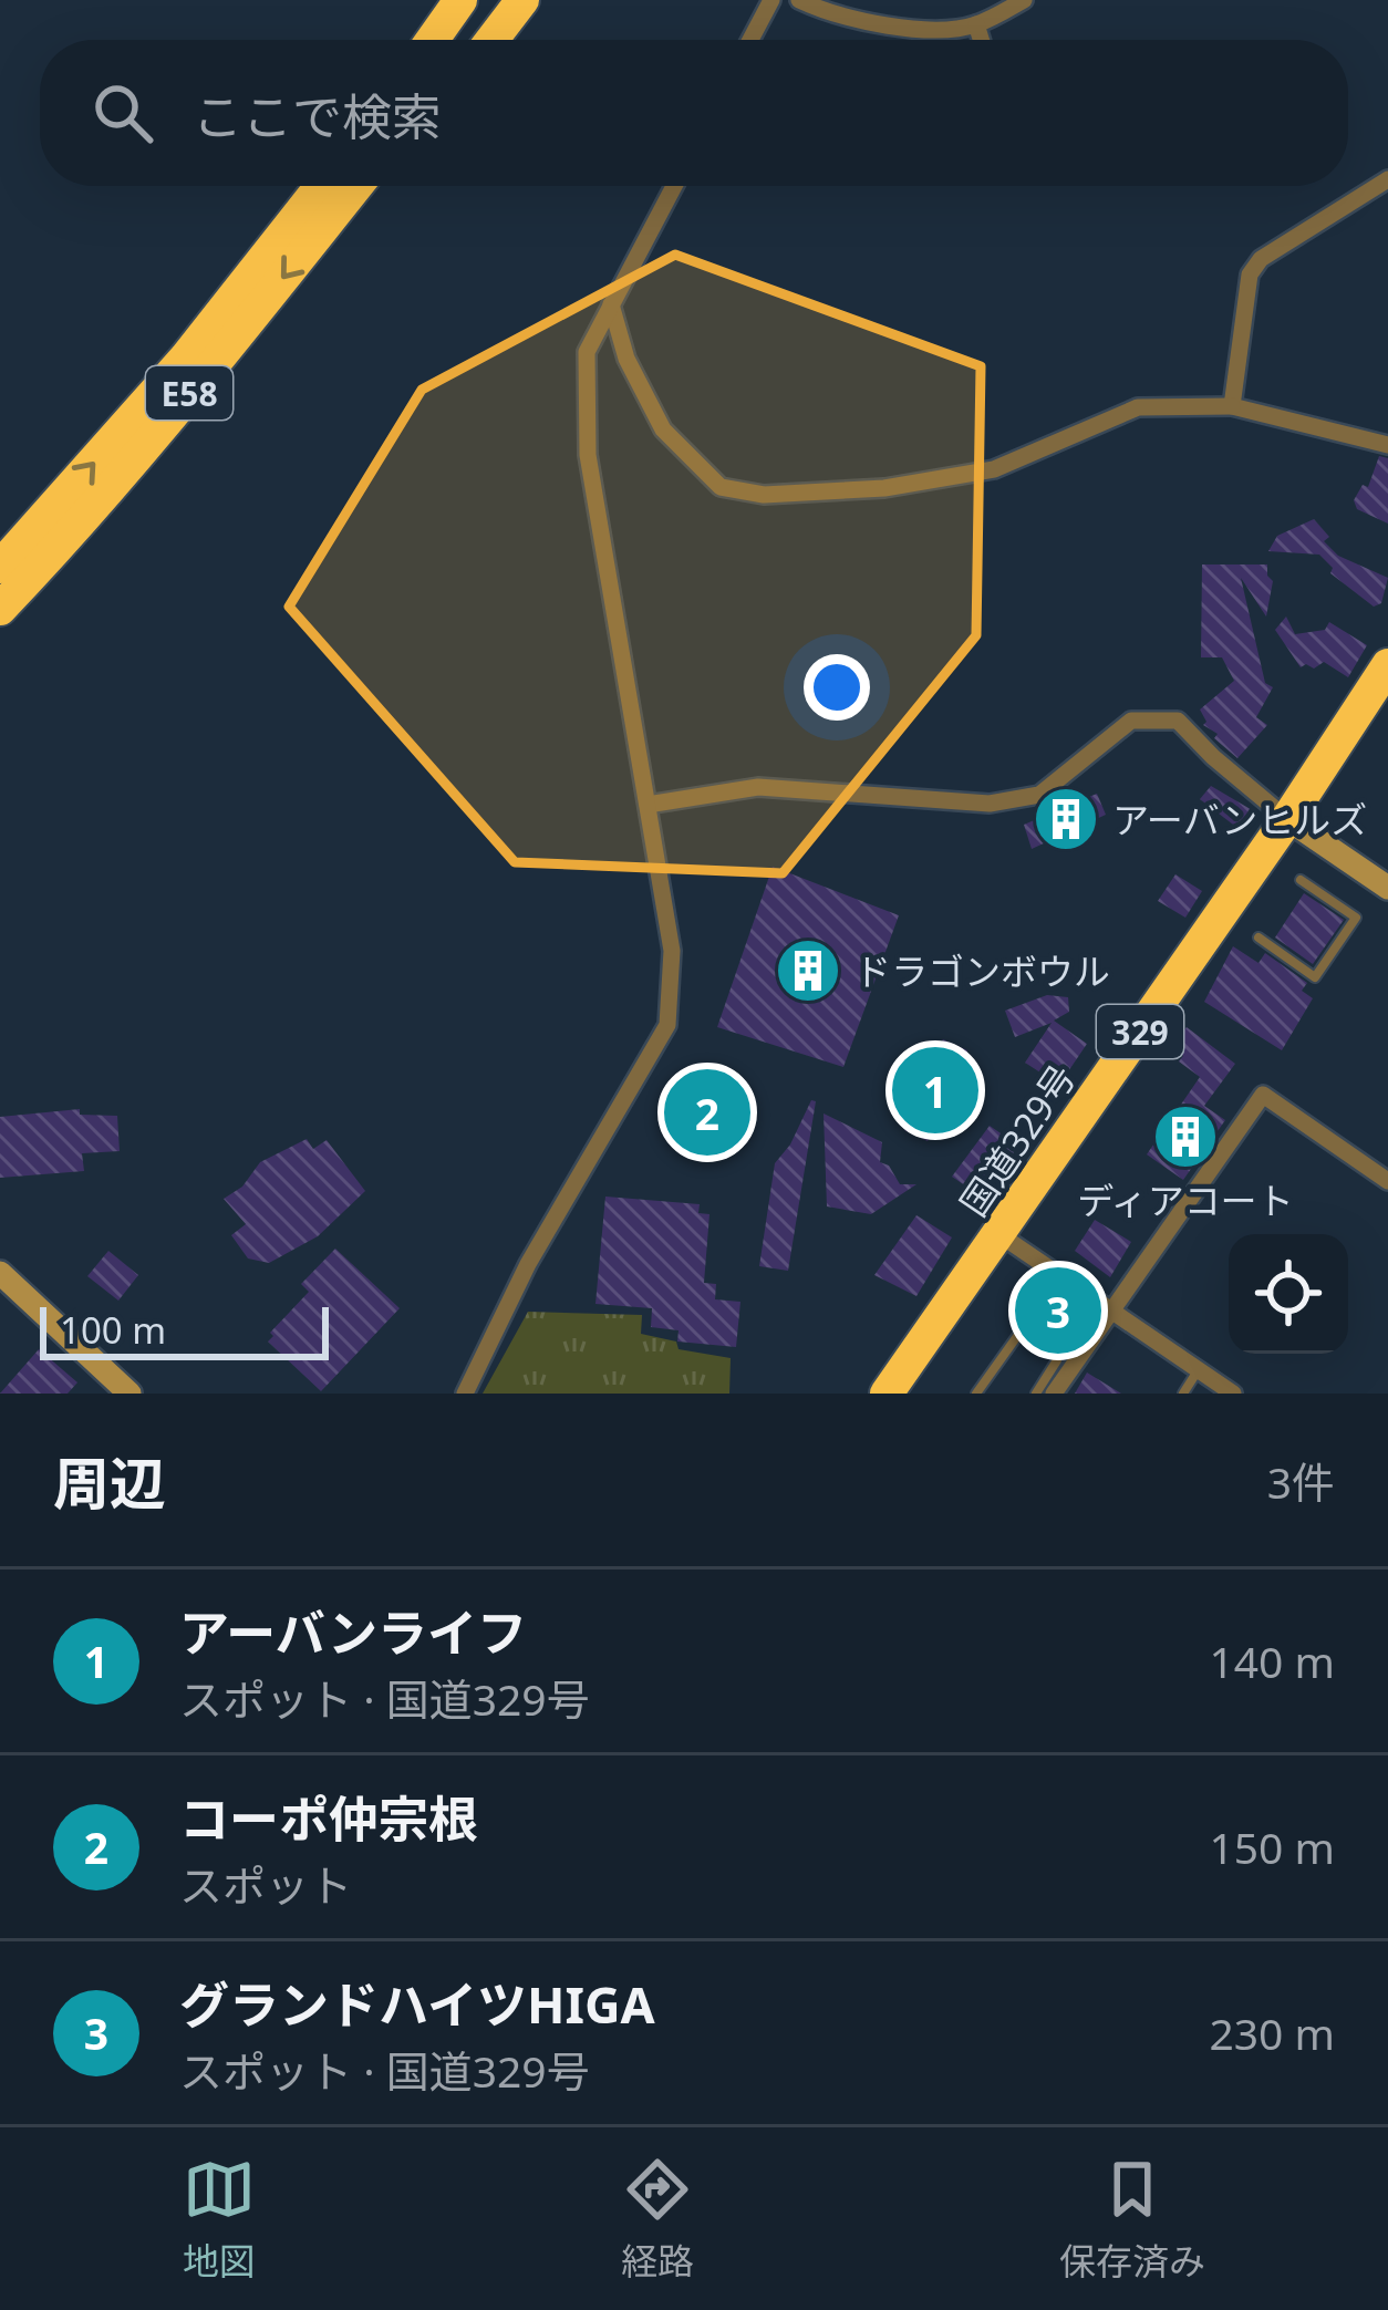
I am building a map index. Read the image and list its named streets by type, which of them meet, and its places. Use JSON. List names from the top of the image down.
{
  "streets": {
    "highway": ["E58", "329", "国道329号"]
  },
  "places": {
    "building": ["アーバンヒルズ", "ドラゴンボウル", "ディアコート"]
  },
  "scale_bar": "100 m",
  "page": {
    "search": "ここで検索",
    "pins": ["1", "2", "3"],
    "scale": "100 m",
    "heading": ["周辺", "3件"],
    "list": [
      {
        "mark": "1",
        "name": "アーバンライフ",
        "note": "スポット · 国道329号",
        "value": "140 m"
      },
      {
        "mark": "2",
        "name": "コーポ仲宗根",
        "note": "スポット",
        "value": "150 m"
      },
      {
        "mark": "3",
        "name": "グランドハイツHIGA",
        "note": "スポット · 国道329号",
        "value": "230 m"
      }
    ],
    "nav": ["地図", "経路", "保存済み"]
  }
}
